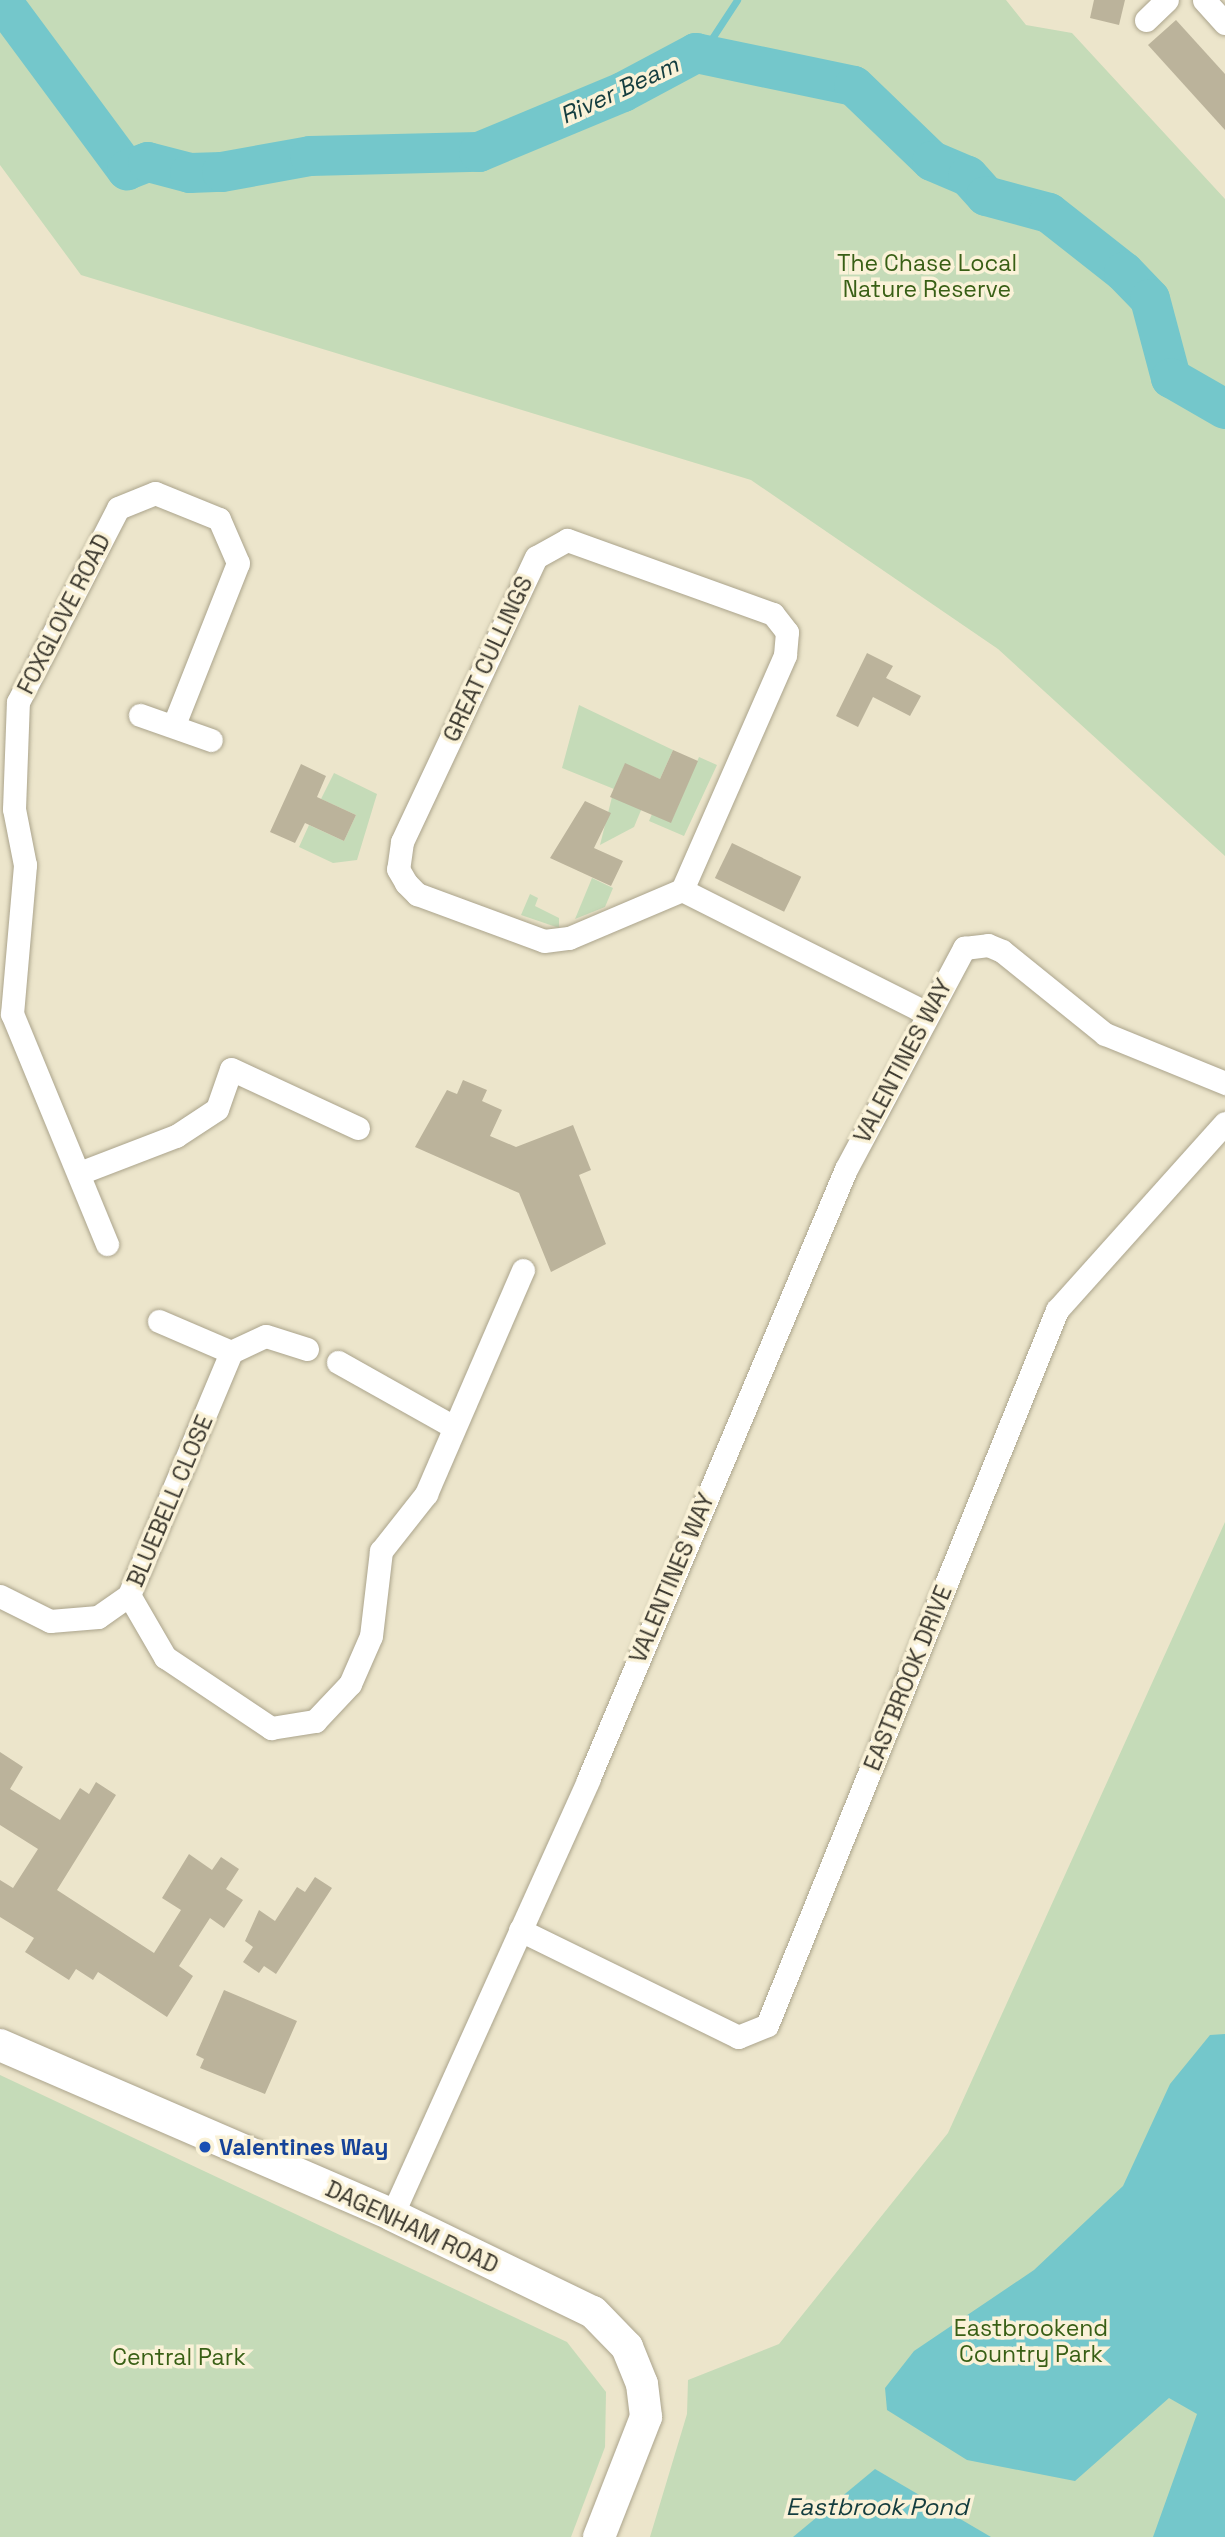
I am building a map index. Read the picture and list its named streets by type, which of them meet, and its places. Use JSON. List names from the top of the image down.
{
  "streets": {
    "street": [
      "FOXGLOVE ROAD",
      "GREAT CULLINGS",
      "VALENTINES WAY",
      "BLUEBELL CLOSE",
      "EASTBROOK DRIVE",
      "DAGENHAM ROAD"
    ]
  },
  "crossings": [
    ["VALENTINES WAY", "EASTBROOK DRIVE"],
    ["VALENTINES WAY", "DAGENHAM ROAD"]
  ],
  "water": ["River Beam", "Eastbrook Pond"],
  "parks": ["The Chase Local Nature Reserve", "Eastbrookend Country Park", "Central Park"],
  "places": ["Valentines Way"]
}
